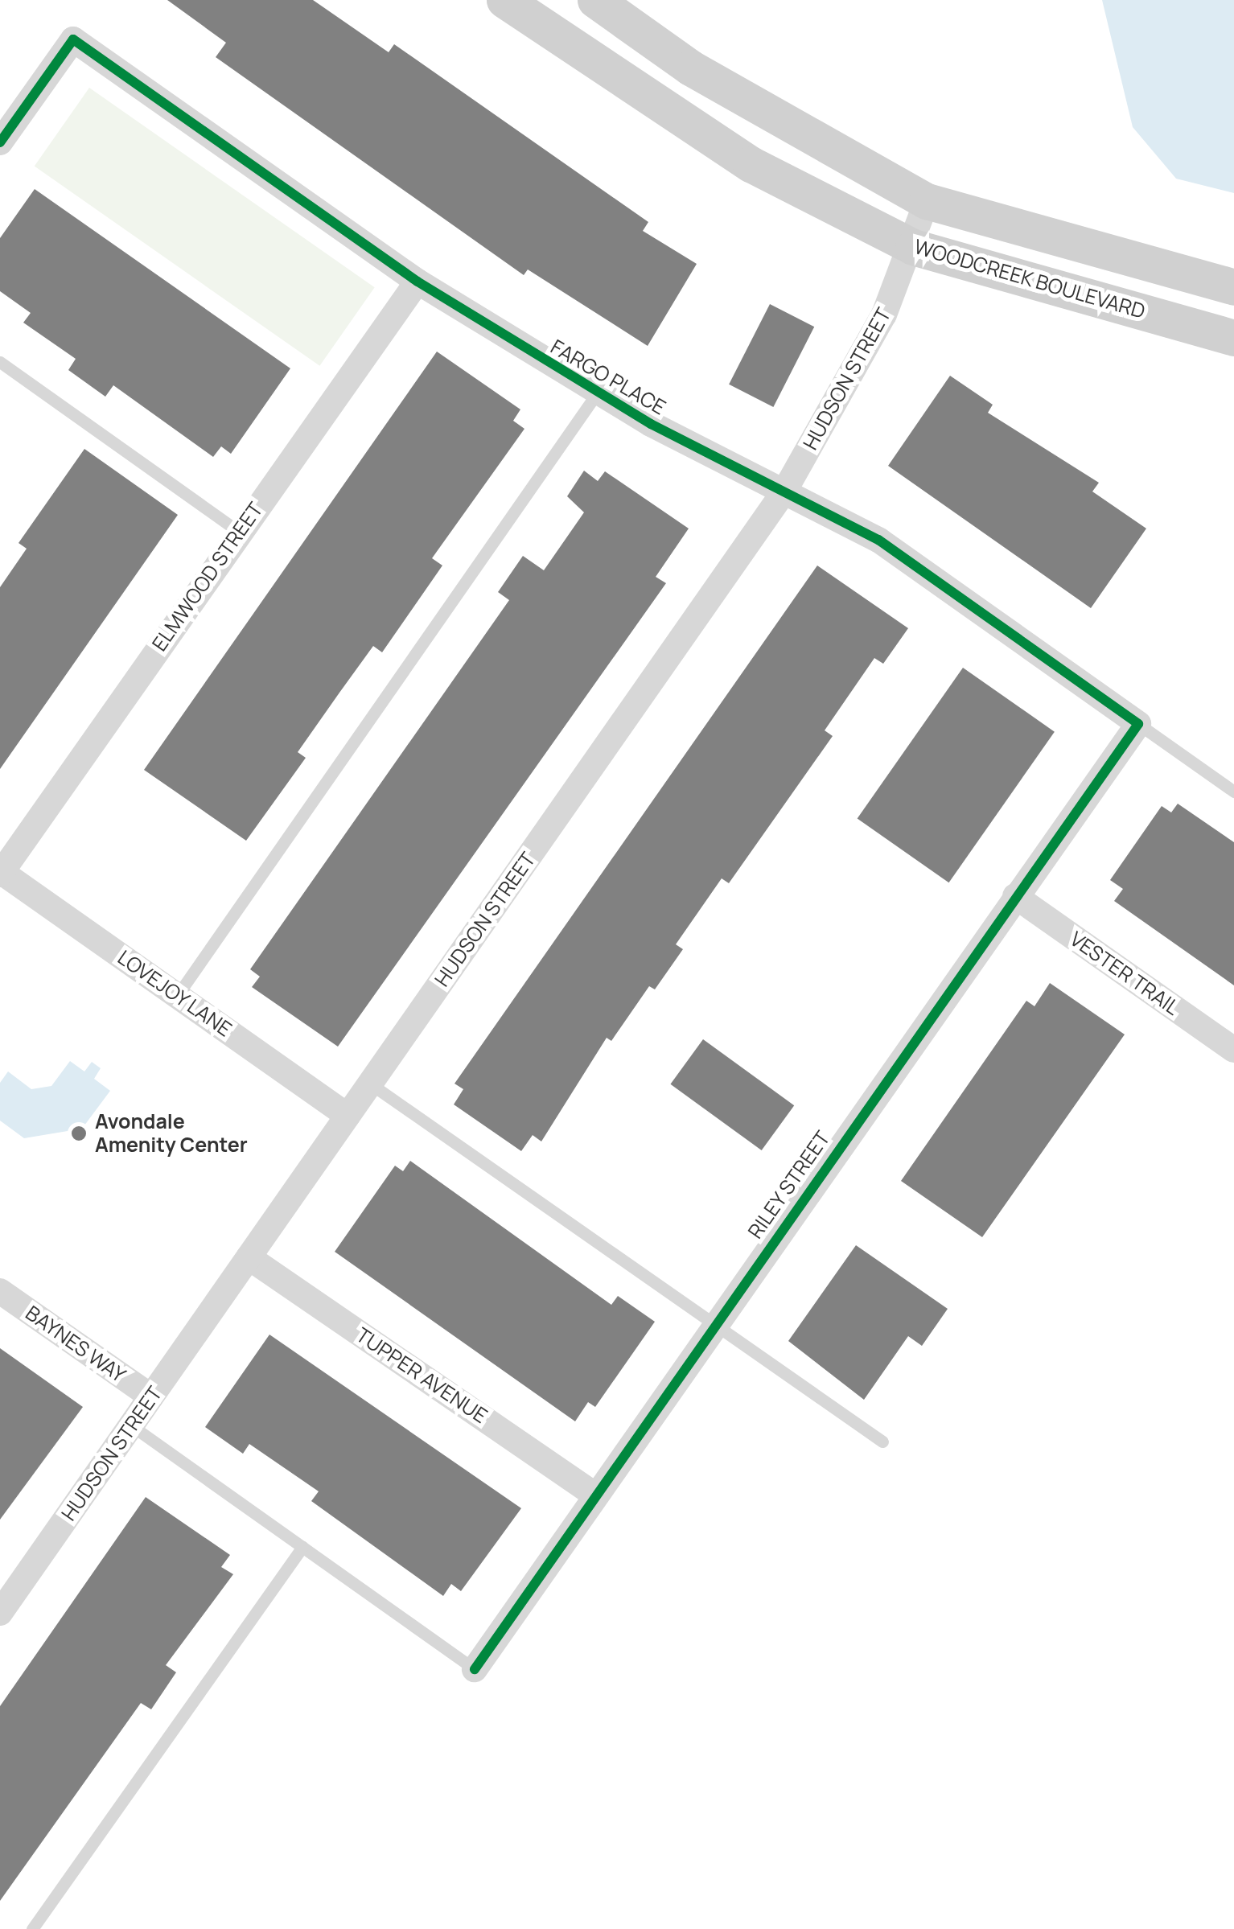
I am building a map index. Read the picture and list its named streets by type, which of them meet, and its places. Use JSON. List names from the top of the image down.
{
  "streets": {
    "street": [
      "WOODCREEK BOULEVARD",
      "FARGO PLACE",
      "HUDSON STREET",
      "ELMWOOD STREET",
      "VESTER TRAIL",
      "LOVEJOY LANE",
      "RILEY STREET",
      "BAYNES WAY",
      "TUPPER AVENUE"
    ]
  },
  "crossings": [
    ["WOODCREEK BOULEVARD", "HUDSON STREET"],
    ["FARGO PLACE", "HUDSON STREET"],
    ["FARGO PLACE", "ELMWOOD STREET"],
    ["FARGO PLACE", "RILEY STREET"],
    ["HUDSON STREET", "LOVEJOY LANE"],
    ["HUDSON STREET", "BAYNES WAY"],
    ["HUDSON STREET", "TUPPER AVENUE"],
    ["ELMWOOD STREET", "LOVEJOY LANE"],
    ["VESTER TRAIL", "RILEY STREET"],
    ["RILEY STREET", "TUPPER AVENUE"]
  ],
  "places": ["Avondale Amenity Center"]
}
